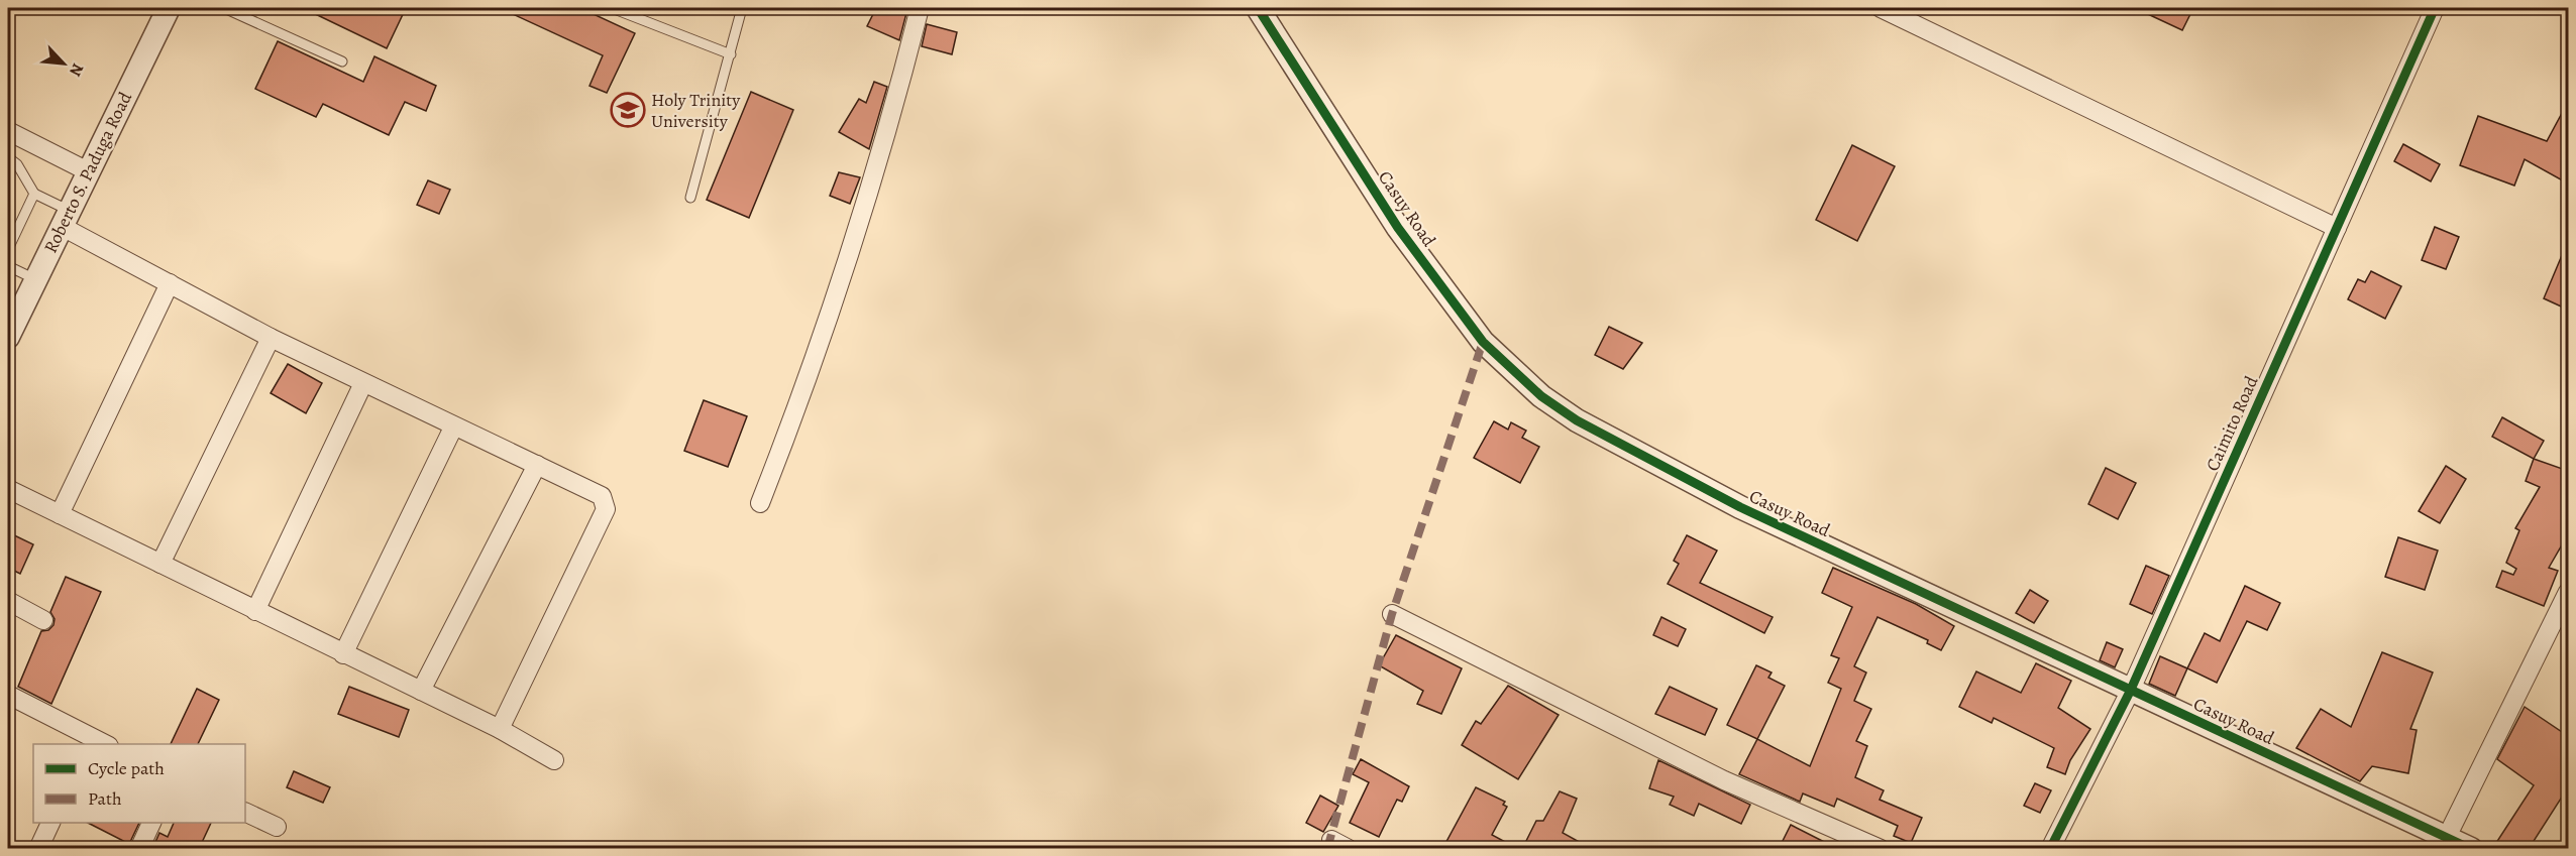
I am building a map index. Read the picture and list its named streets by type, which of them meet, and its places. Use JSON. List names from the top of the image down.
{
  "streets": {
    "street": ["Roberto S. Paduga Road", "Casuy Road", "Caimito Road"]
  },
  "crossings": [
    ["Casuy Road", "Caimito Road"]
  ],
  "places": {
    "school or university": ["Holy Trinity University"]
  },
  "legend": ["Cycle path", "Path"],
  "north": "bottom right"
}
